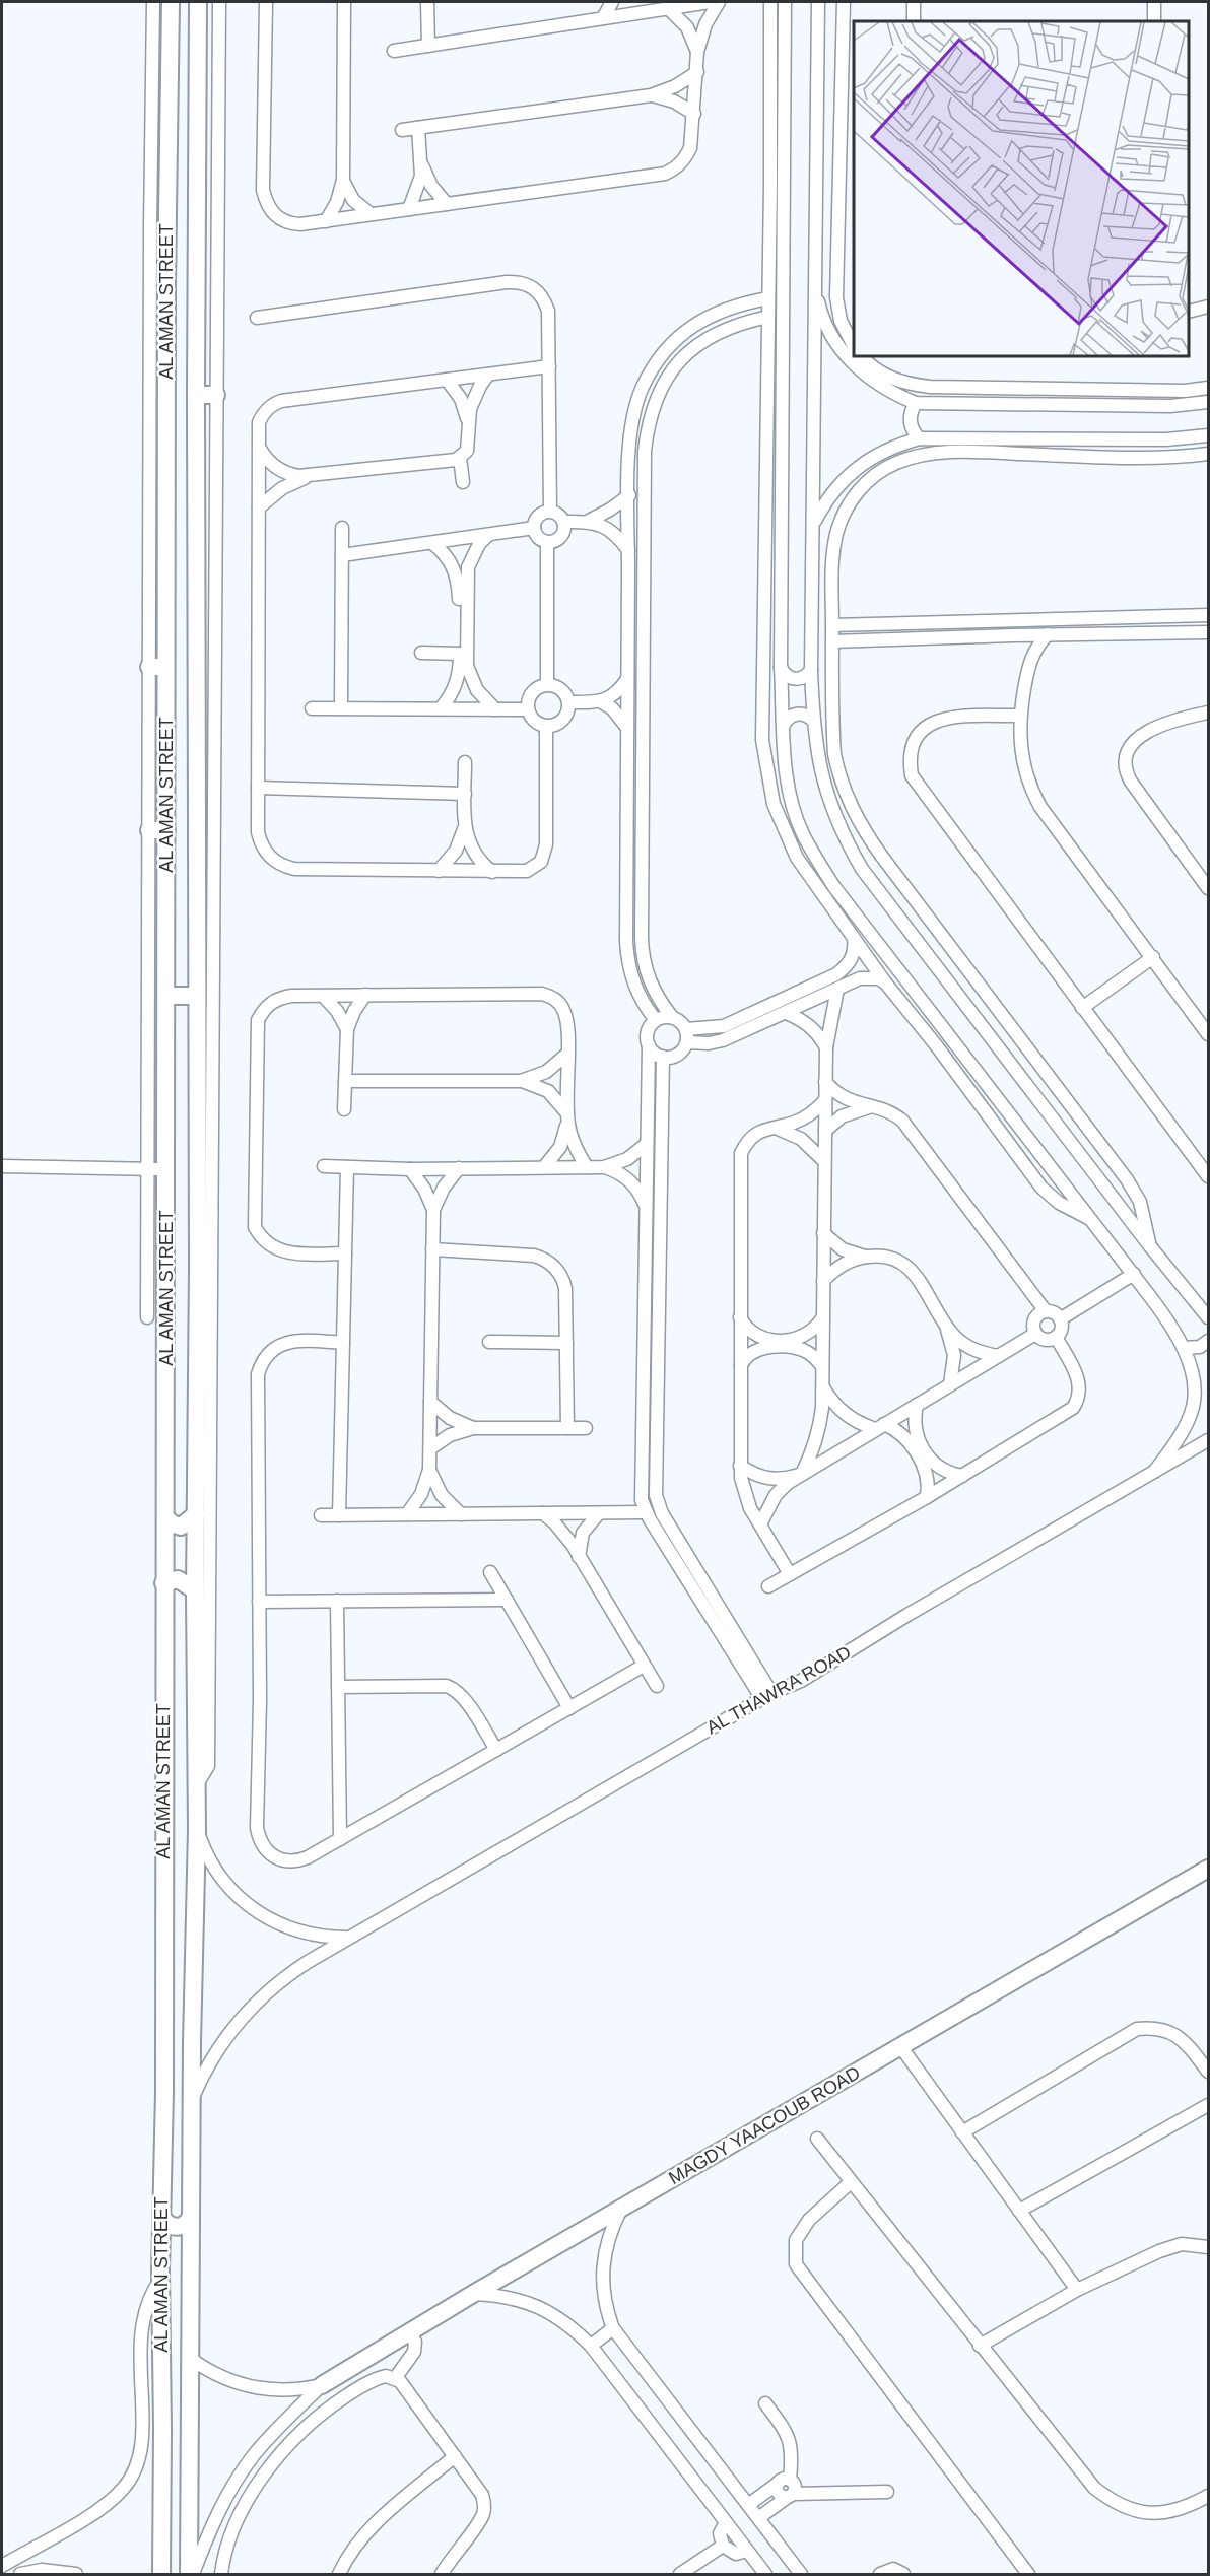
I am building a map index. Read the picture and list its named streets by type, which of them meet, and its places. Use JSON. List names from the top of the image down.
{
  "streets": {
    "street": ["AL AMAN STREET", "AL THAWRA ROAD", "MAGDY YAACOUB ROAD"]
  },
  "crossings": [
    ["AL AMAN STREET", "AL THAWRA ROAD"],
    ["AL AMAN STREET", "MAGDY YAACOUB ROAD"]
  ]
}
